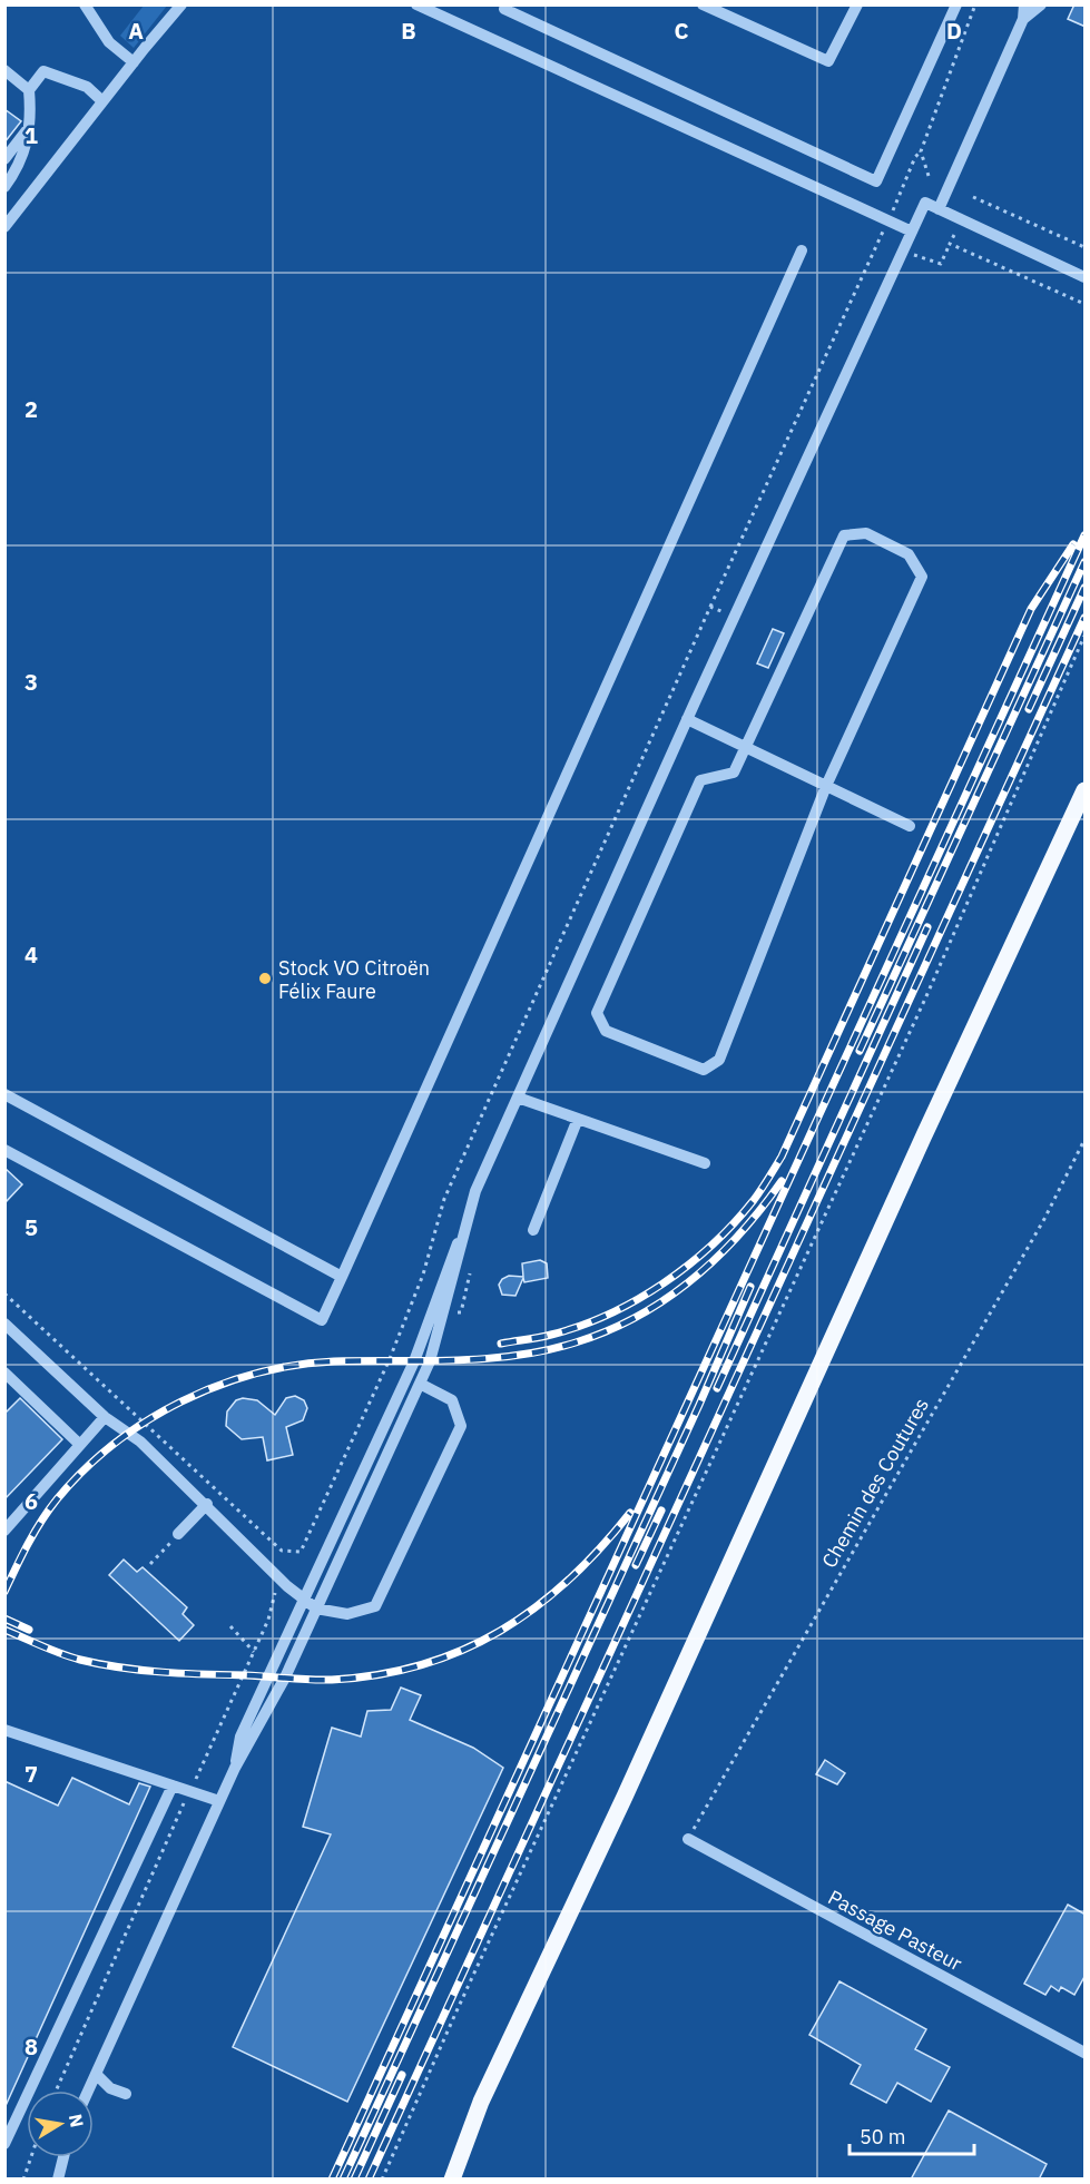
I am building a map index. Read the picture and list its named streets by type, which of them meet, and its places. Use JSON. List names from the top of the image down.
{
  "streets": {
    "street": ["Passage Pasteur"],
    "path": ["Chemin des Coutures"]
  },
  "crossings": [
    ["Chemin des Coutures", "Passage Pasteur"]
  ],
  "places": ["Stock VO Citroën Félix Faure"],
  "scale_bar": "50 m",
  "north": "right",
  "grid": {
    "columns": [
      "A",
      "B",
      "C",
      "D"
    ],
    "rows": [
      "1",
      "2",
      "3",
      "4",
      "5",
      "6",
      "7",
      "8"
    ]
  }
}
